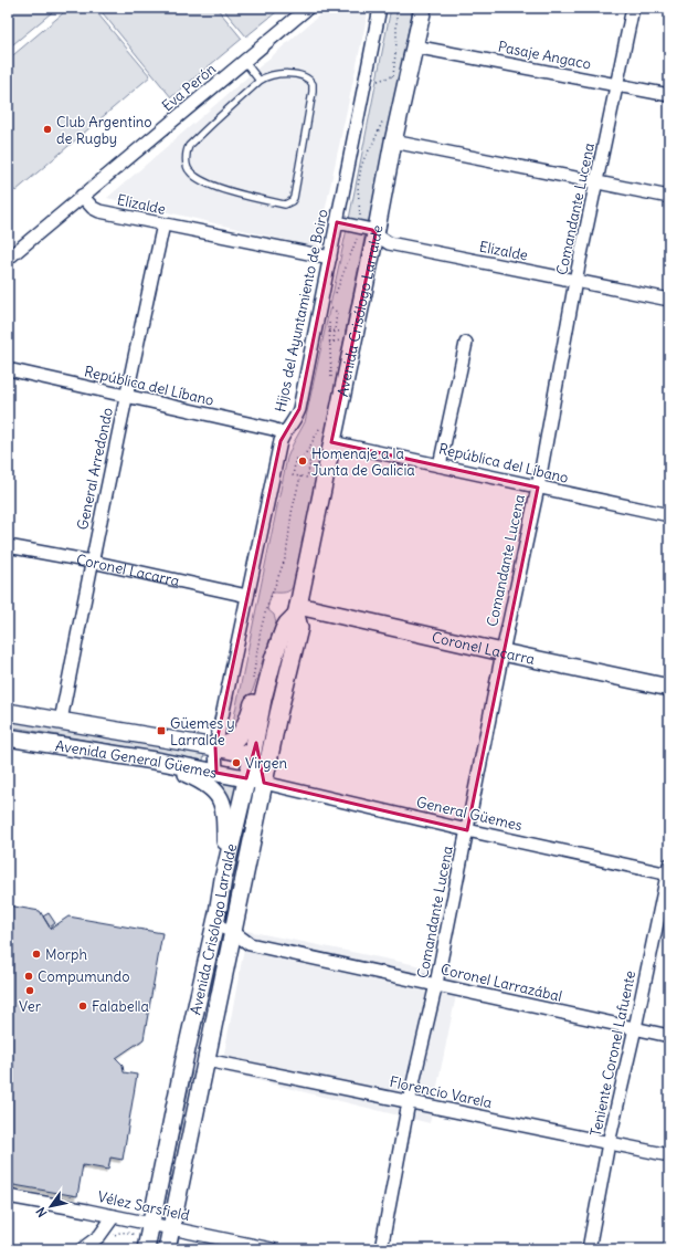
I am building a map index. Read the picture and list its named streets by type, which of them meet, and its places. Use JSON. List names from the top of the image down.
{
  "streets": {
    "main road": ["Avenida Crisólogo Larralde", "Coronel Lacarra", "Avenida General Güemes"],
    "street": [
      "Pasaje Angaco",
      "Eva Perón",
      "Elizalde",
      "Comandante Lucena",
      "Hijos del Ayuntamiento de Boiro",
      "República del Líbano",
      "General Arredondo",
      "General Güemes",
      "Coronel Larrazábal",
      "Teniente Coronel Lafuente",
      "Florencio Varela",
      "Vélez Sarsfield"
    ]
  },
  "crossings": [
    ["Pasaje Angaco", "Comandante Lucena"],
    ["Pasaje Angaco", "Avenida Crisólogo Larralde"],
    ["Eva Perón", "Elizalde"],
    ["Elizalde", "Comandante Lucena"],
    ["Elizalde", "Hijos del Ayuntamiento de Boiro"],
    ["Elizalde", "Avenida Crisólogo Larralde"],
    ["Elizalde", "General Arredondo"],
    ["Comandante Lucena", "República del Líbano"],
    ["Comandante Lucena", "Coronel Lacarra"],
    ["Comandante Lucena", "General Güemes"],
    ["Comandante Lucena", "Coronel Larrazábal"],
    ["Comandante Lucena", "Florencio Varela"],
    ["Hijos del Ayuntamiento de Boiro", "República del Líbano"],
    ["Hijos del Ayuntamiento de Boiro", "Coronel Lacarra"],
    ["Hijos del Ayuntamiento de Boiro", "Avenida General Güemes"],
    ["Avenida Crisólogo Larralde", "República del Líbano"],
    ["Avenida Crisólogo Larralde", "Coronel Lacarra"],
    ["Avenida Crisólogo Larralde", "Avenida General Güemes"],
    ["Avenida Crisólogo Larralde", "General Güemes"],
    ["Avenida Crisólogo Larralde", "Coronel Larrazábal"],
    ["Avenida Crisólogo Larralde", "Florencio Varela"],
    ["Avenida Crisólogo Larralde", "Vélez Sarsfield"],
    ["República del Líbano", "General Arredondo"],
    ["General Arredondo", "Coronel Lacarra"],
    ["General Arredondo", "Avenida General Güemes"],
    ["Avenida General Güemes", "General Güemes"],
    ["General Güemes", "Teniente Coronel Lafuente"],
    ["Coronel Larrazábal", "Teniente Coronel Lafuente"],
    ["Teniente Coronel Lafuente", "Florencio Varela"]
  ],
  "places": {
    "other": [
      "Club Argentino de Rugby",
      "Homenaje a la Junta de Galicia",
      "Virgen",
      "Morph",
      "Compumundo",
      "Ver",
      "Falabella"
    ],
    "transit": ["Güemes y Larralde"]
  },
  "north": "bottom left"
}
